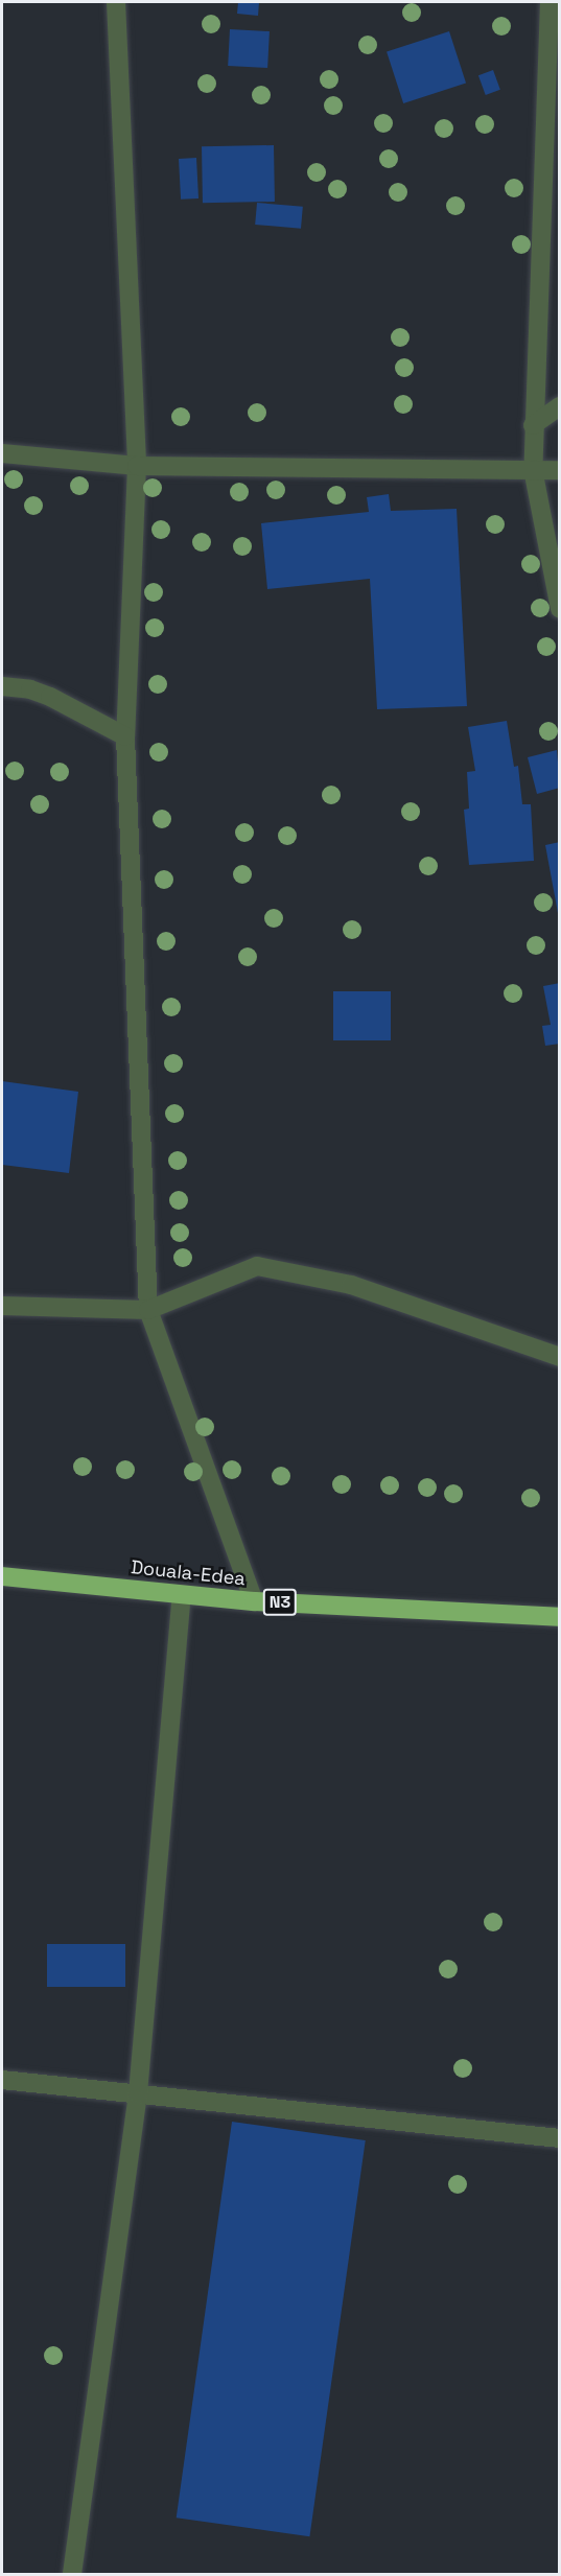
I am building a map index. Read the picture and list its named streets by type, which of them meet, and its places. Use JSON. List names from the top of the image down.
{
  "streets": {
    "highway": ["Douala-Edea", "N3"]
  }
}
